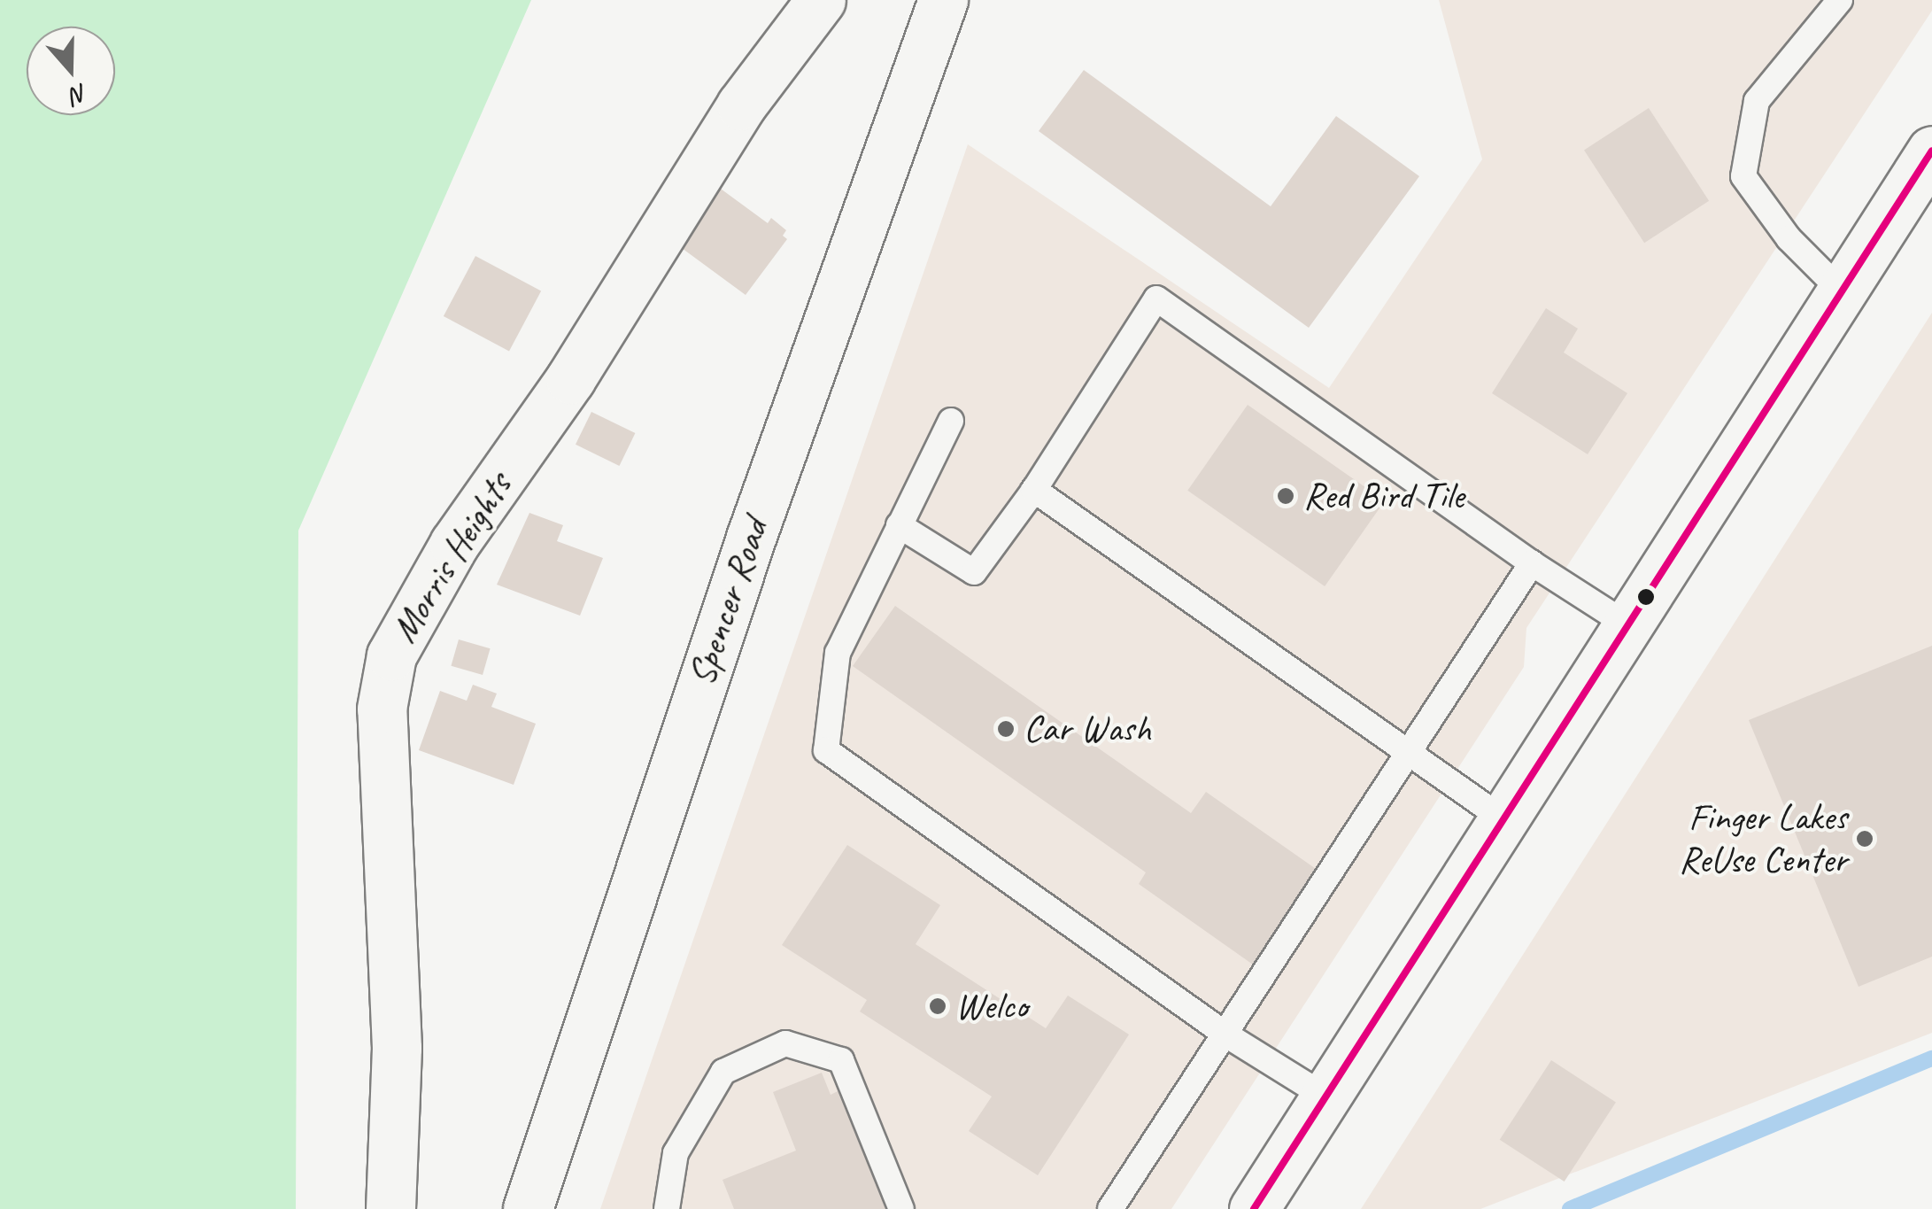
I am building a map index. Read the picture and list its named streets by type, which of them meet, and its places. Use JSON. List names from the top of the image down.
{
  "streets": {
    "street": ["Morris Heights", "Spencer Road"]
  },
  "places": [
    "Red Bird Tile",
    "Car Wash",
    "Finger Lakes ReUse Center",
    "Welco"
  ],
  "north": "bottom"
}
